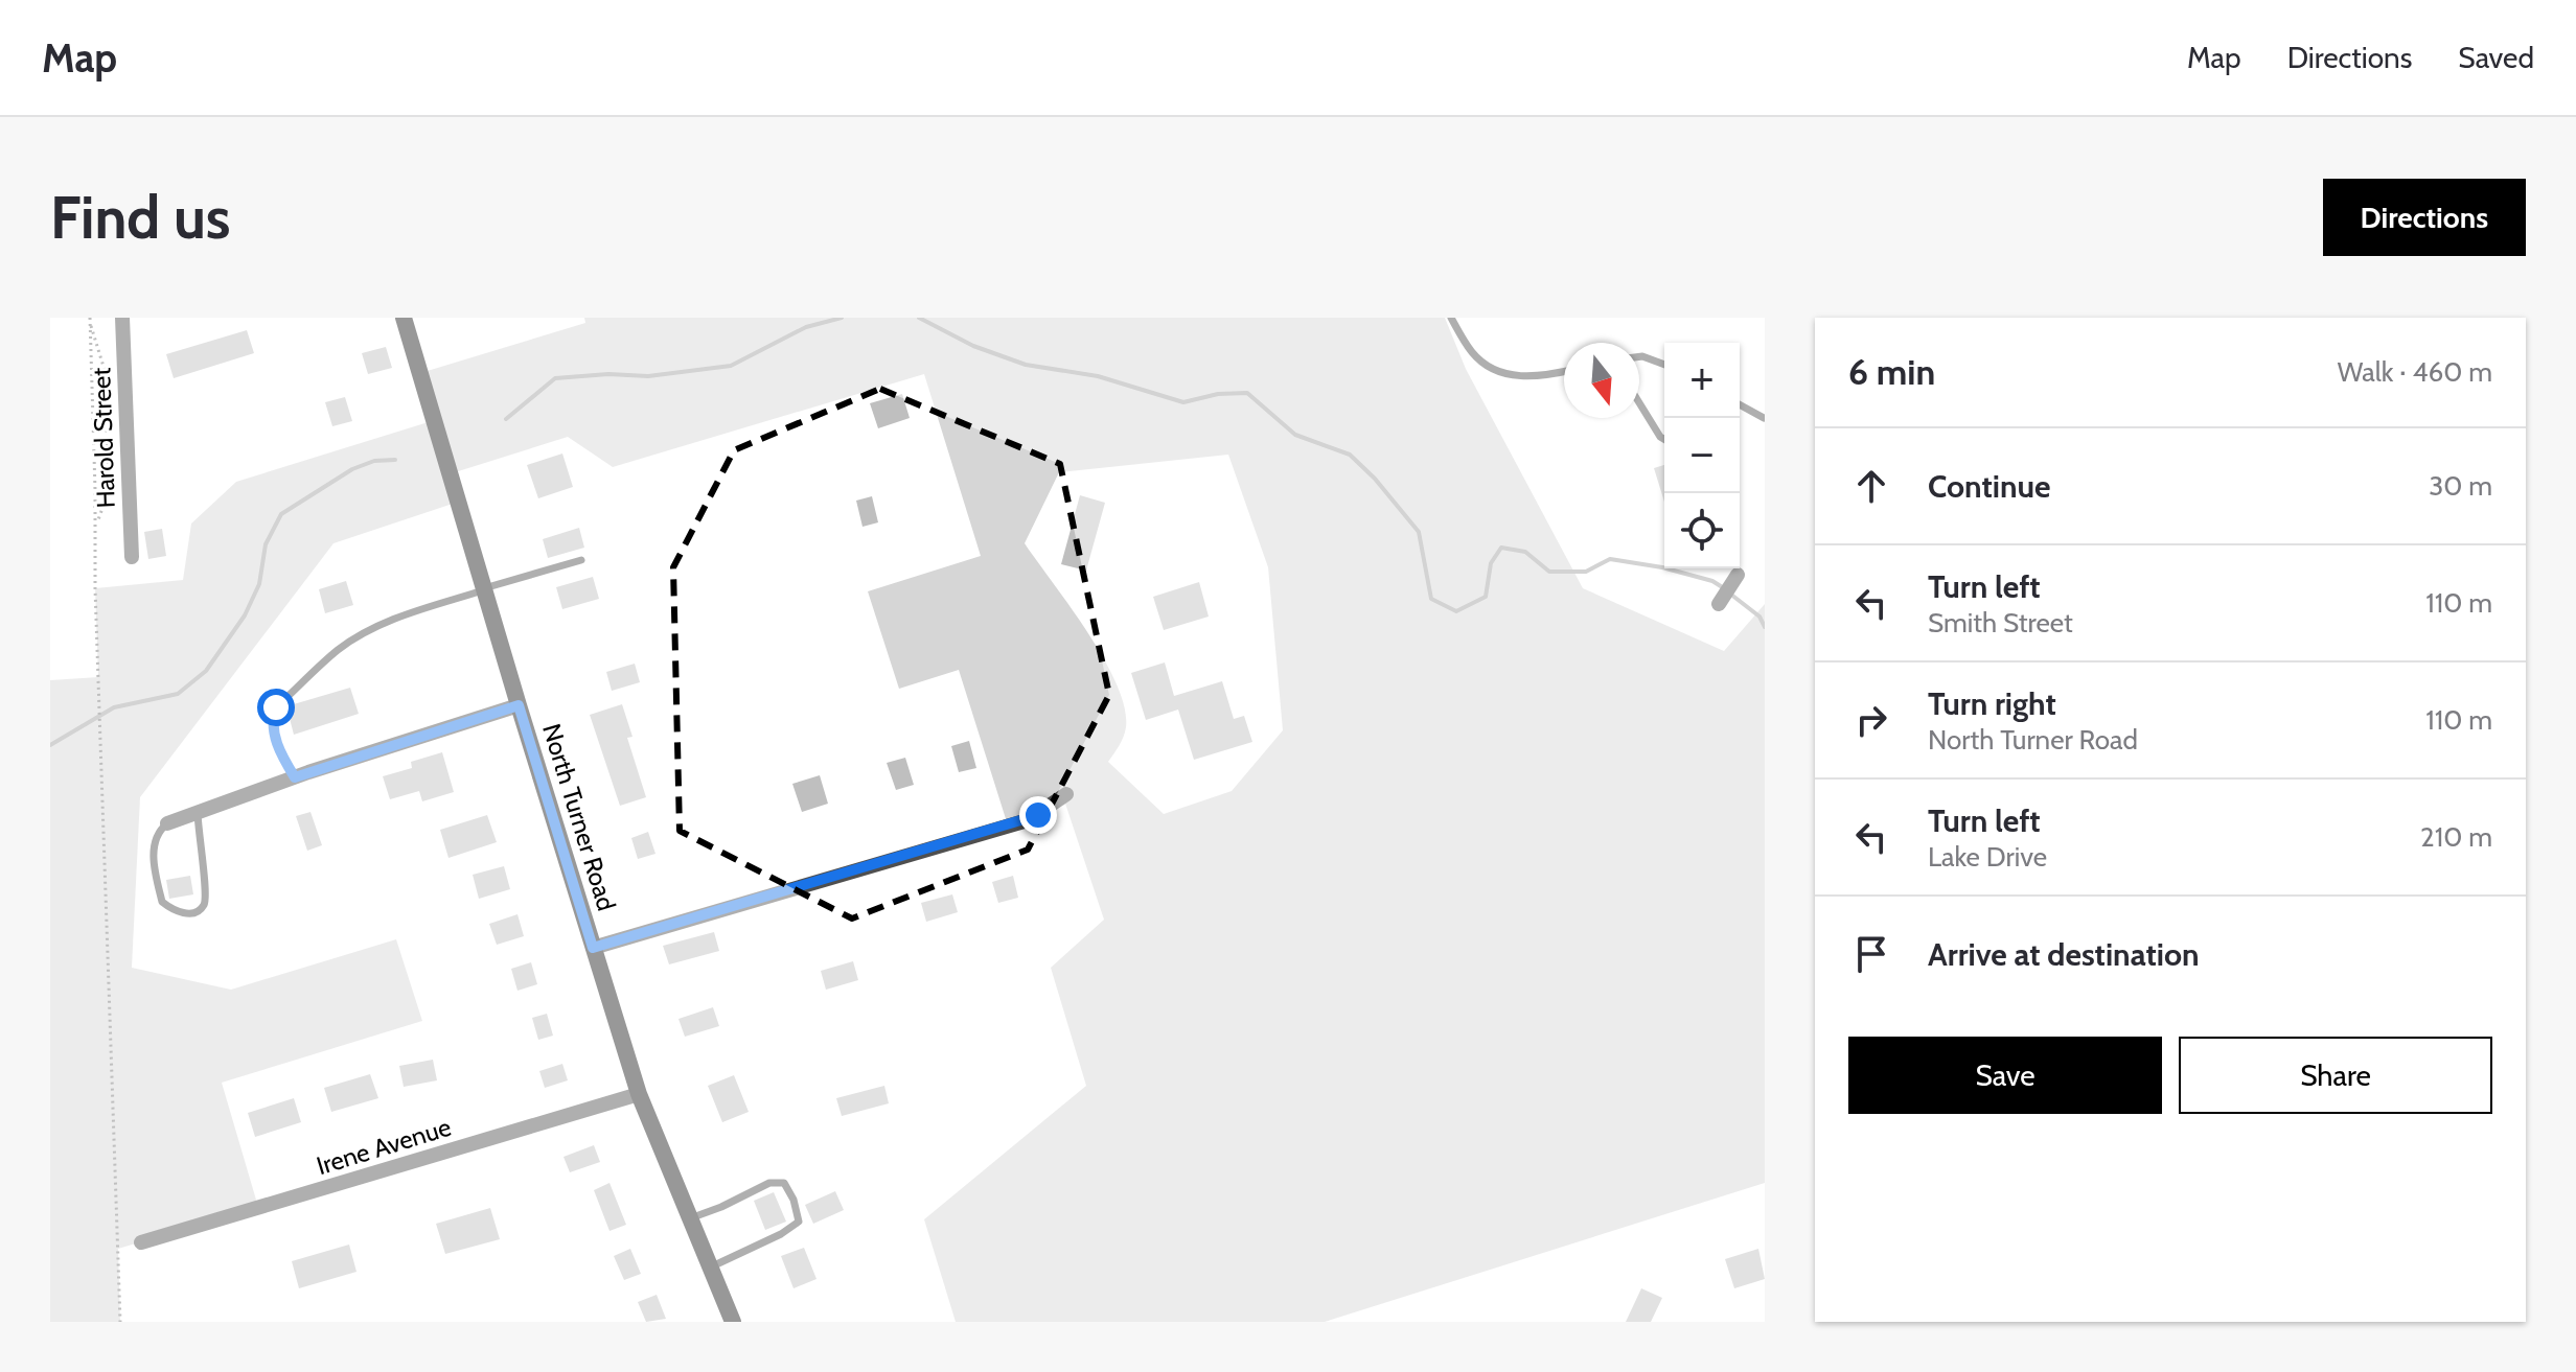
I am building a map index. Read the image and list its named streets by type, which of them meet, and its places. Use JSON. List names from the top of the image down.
{
  "streets": {
    "street": ["Harold Street", "North Turner Road", "Irene Avenue"]
  },
  "crossings": [
    ["North Turner Road", "Irene Avenue"]
  ],
  "north": "bottom",
  "page": {
    "header": "Map",
    "nav": ["Map", "Directions", "Saved"],
    "buttons": [
      "Directions",
      ["Save", "Share"]
    ],
    "title": "Find us",
    "heading": ["6 min", "Walk · 460 m"],
    "map_buttons": ["+", "−"],
    "list": [
      ["Continue", "30 m"],
      ["Turn left", "Smith Street", "110 m"],
      ["Turn right", "North Turner Road", "110 m"],
      ["Turn left", "Lake Drive", "210 m"],
      "Arrive at destination"
    ]
  }
}
